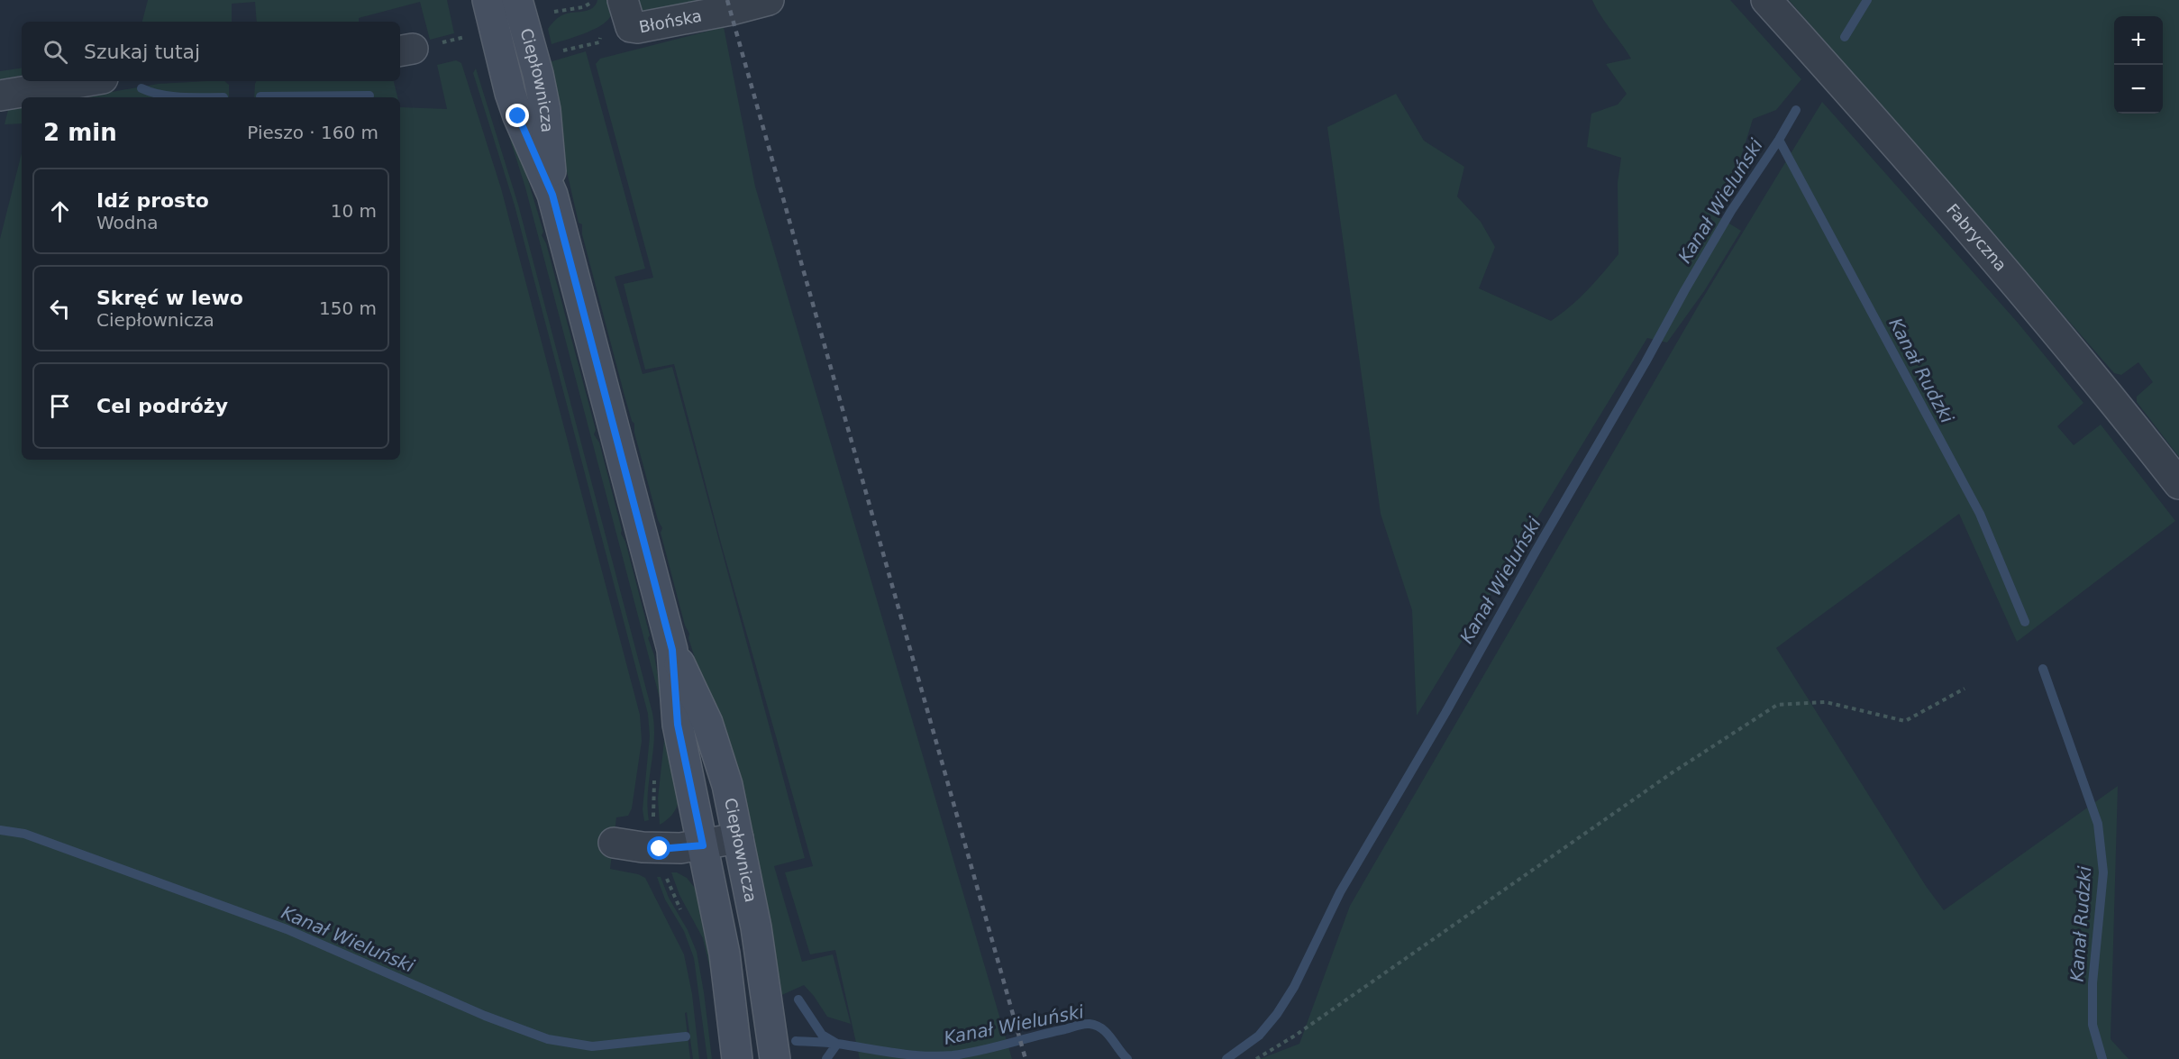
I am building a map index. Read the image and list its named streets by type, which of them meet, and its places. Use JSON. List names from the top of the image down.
{
  "streets": {
    "main road": ["Ciepłownicza"],
    "street": ["Błońska", "Fabryczna"]
  },
  "water": ["Kanał Wieluński", "Kanał Rudzki"],
  "page": {
    "map_buttons": ["+", "−"],
    "search": "Szukaj tutaj",
    "heading": ["2 min", "Pieszo · 160 m"],
    "list": [
      ["Idź prosto", "Wodna", "10 m"],
      ["Skręć w lewo", "Ciepłownicza", "150 m"],
      "Cel podróży"
    ]
  }
}
